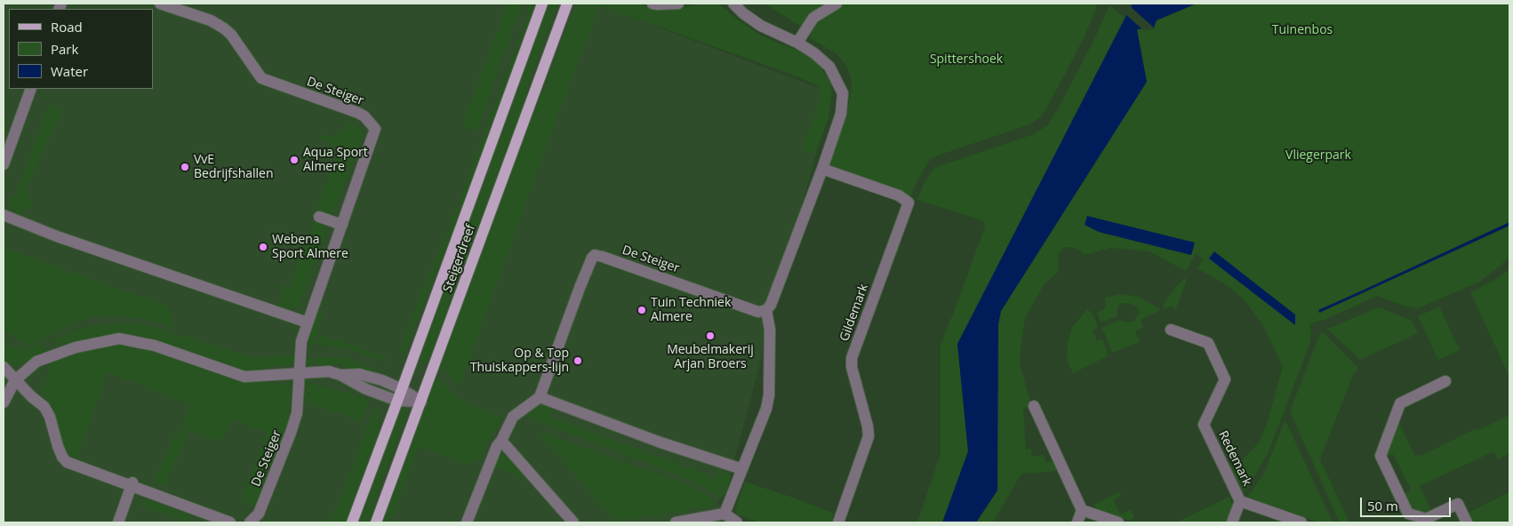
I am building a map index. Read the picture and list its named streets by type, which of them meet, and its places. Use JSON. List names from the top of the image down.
{
  "streets": {
    "main road": ["Steigerdreef"],
    "street": ["De Steiger", "Gildemark", "Redemark"]
  },
  "parks": ["Tuinenbos", "Spittershoek", "Vliegerpark"],
  "places": [
    "Aqua Sport Almere",
    "VvE Bedrijfshallen",
    "Webena Sport Almere",
    "Tuin Techniek Almere",
    "Meubelmakerij Arjan Broers",
    "Op & Top Thuiskappers-lijn"
  ],
  "legend": ["Road", "Park", "Water"],
  "scale_bar": "50 m"
}
